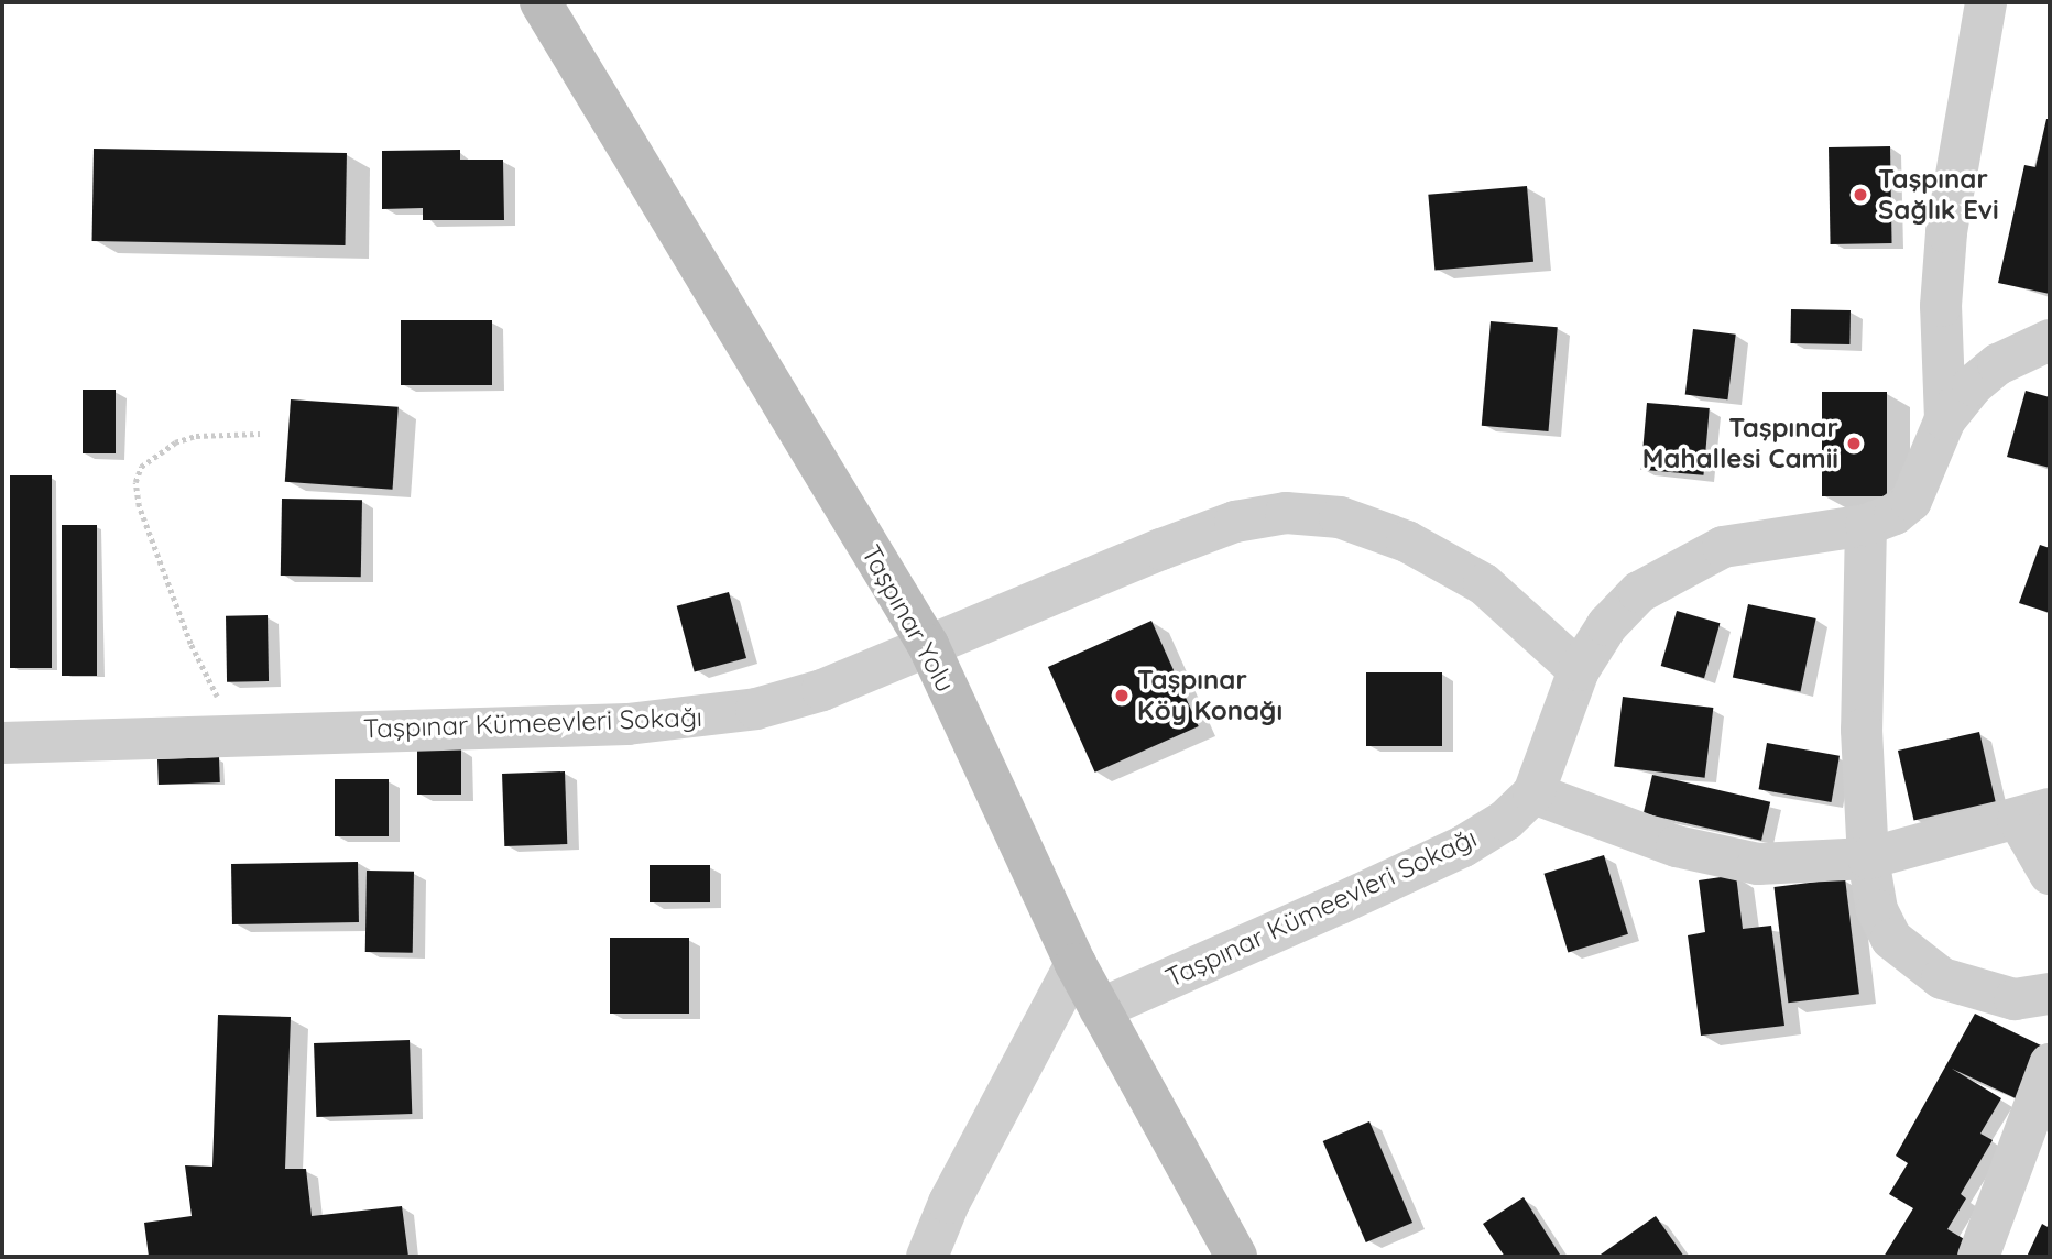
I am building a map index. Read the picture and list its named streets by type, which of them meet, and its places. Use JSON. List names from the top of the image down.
{
  "streets": {
    "main road": ["Taşpınar Yolu"],
    "street": ["Taşpınar Kümeevleri Sokağı"]
  },
  "crossings": [
    ["Taşpınar Yolu", "Taşpınar Kümeevleri Sokağı"]
  ],
  "places": ["Taşpınar Sağlık Evi", "Taşpınar Mahallesi Camii", "Taşpınar Köy Konağı"]
}
